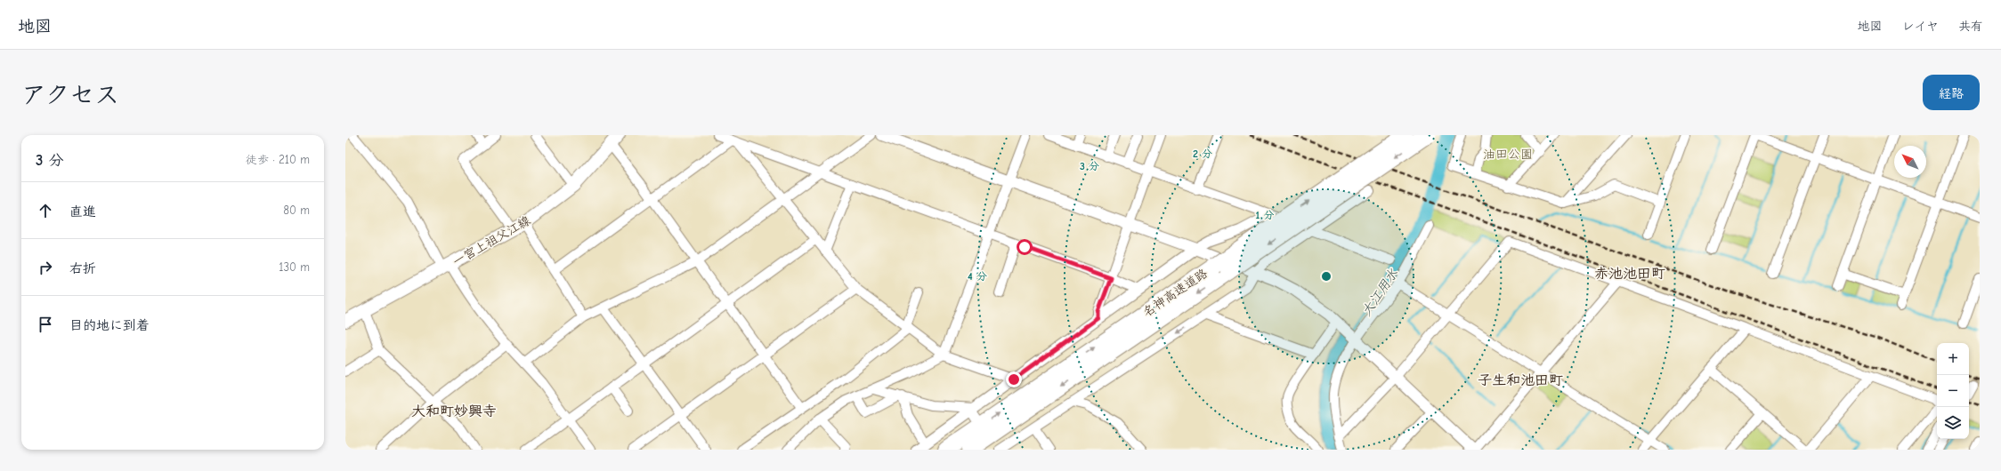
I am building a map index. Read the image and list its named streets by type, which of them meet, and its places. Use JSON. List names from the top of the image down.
{
  "streets": {
    "highway": ["名神高速道路"],
    "main road": ["一宮上祖父江線"]
  },
  "districts": ["赤池池田町", "子生和池田町", "大和町妙興寺"],
  "water": ["大江用水"],
  "parks": ["油田公園"],
  "north": "top left",
  "page": {
    "header": "地図",
    "nav": ["地図", "レイヤ", "共有"],
    "title": "アクセス",
    "buttons": "経路",
    "heading": ["3 分", "徒歩 · 210 m"],
    "list": [
      ["直進", "80 m"],
      ["右折", "130 m"],
      "目的地に到着"
    ],
    "map_buttons": ["+", "−"]
  },
  "rings": [
    "2 分",
    "3 分",
    "1 分",
    "4 分"
  ]
}
